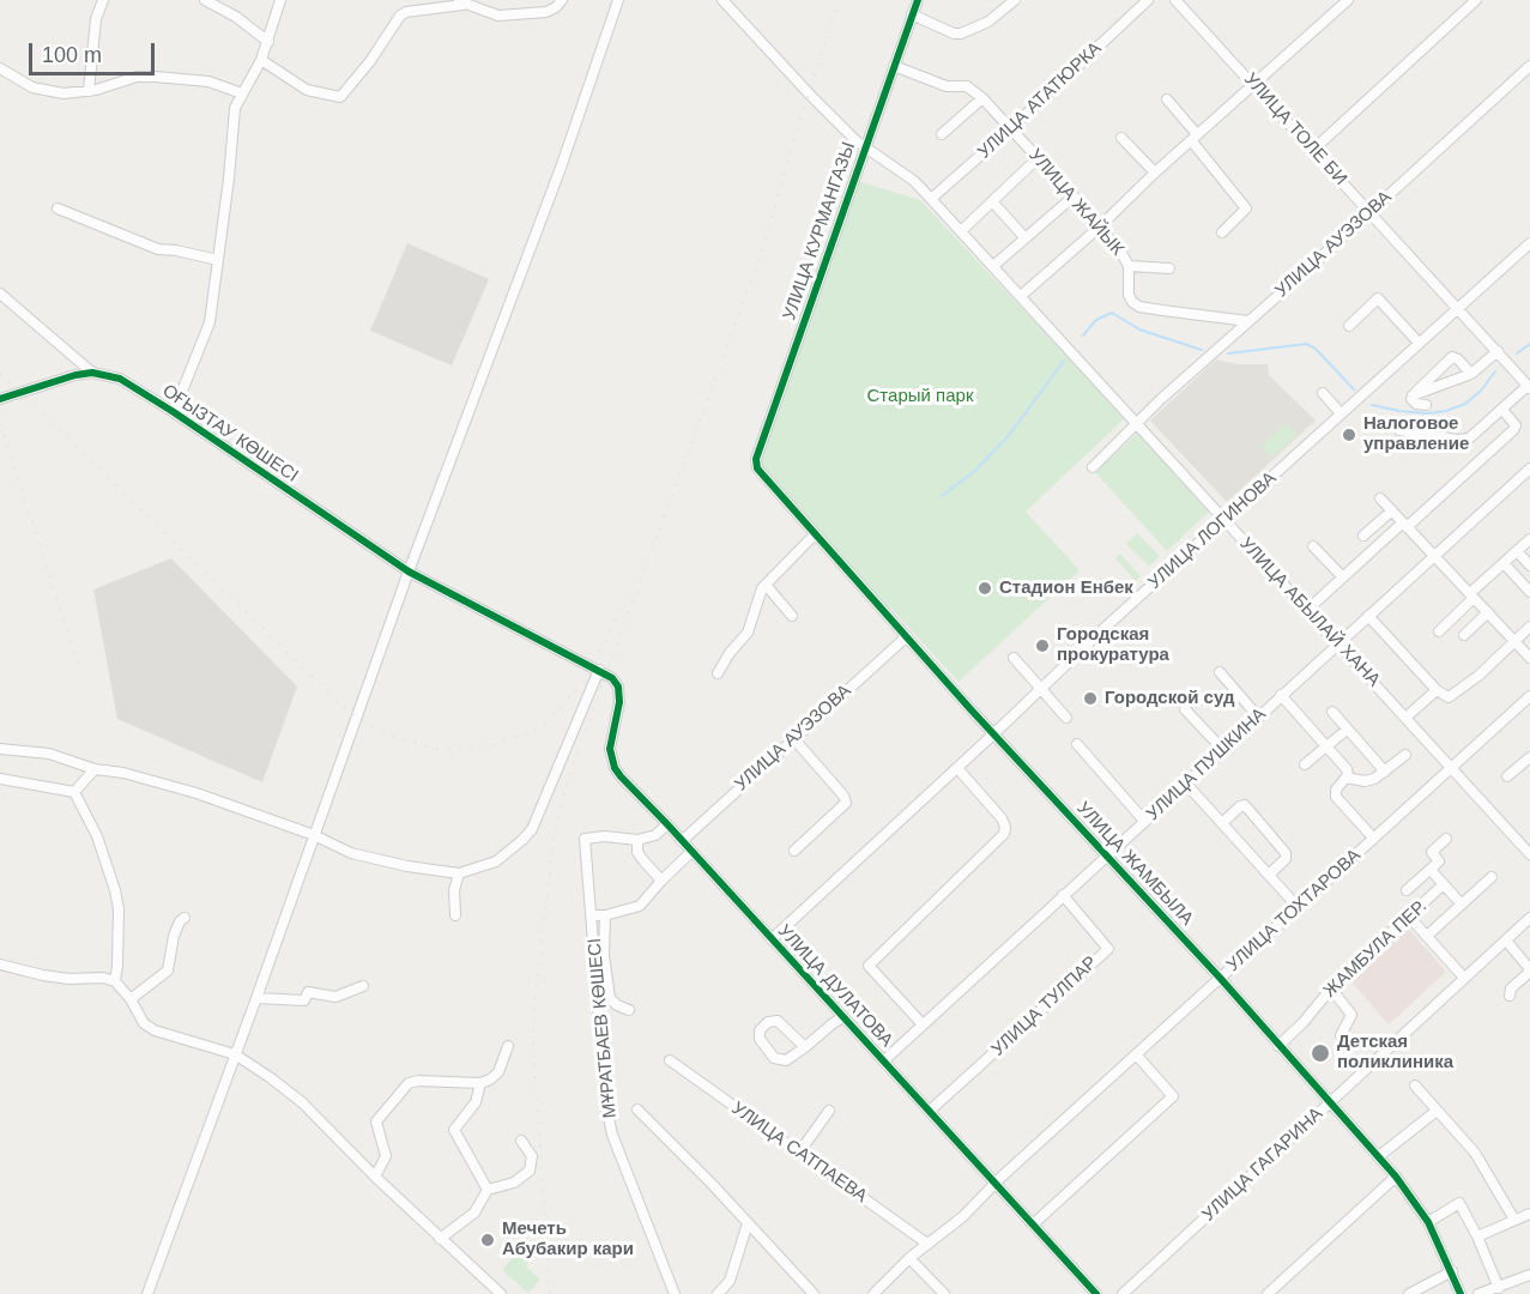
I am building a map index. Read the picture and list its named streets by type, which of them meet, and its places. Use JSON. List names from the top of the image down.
{
  "streets": {
    "street": [
      "УЛИЦА АТАТЮРКА",
      "УЛИЦА ТОЛЕ БИ",
      "УЛИЦА ЖАЙЫК",
      "УЛИЦА КУРМАНГАЗЫ",
      "УЛИЦА АУЭЗОВА",
      "ОҒЫЗТАУ КӨШЕСІ",
      "УЛИЦА ЛОГИНОВА",
      "УЛИЦА АБЫЛАЙ ХАНА",
      "УЛИЦА ПУШКИНА",
      "УЛИЦА ЖАМБЫЛА",
      "УЛИЦА ТОХТАРОВА",
      "ЖАМБУЛА ПЕР.",
      "УЛИЦА ДУЛАТОВА",
      "УЛИЦА ТУЛПАР",
      "МҰРАТБАЕВ КӨШЕСІ",
      "УЛИЦА САТПАЕВА",
      "УЛИЦА ГАГАРИНА"
    ]
  },
  "crossings": [
    ["УЛИЦА АТАТЮРКА", "УЛИЦА ЖАЙЫК"],
    ["УЛИЦА АТАТЮРКА", "УЛИЦА АБЫЛАЙ ХАНА"],
    ["УЛИЦА ТОЛЕ БИ", "УЛИЦА АУЭЗОВА"],
    ["УЛИЦА ТОЛЕ БИ", "УЛИЦА ЛОГИНОВА"],
    ["УЛИЦА ЖАЙЫК", "УЛИЦА КУРМАНГАЗЫ"],
    ["УЛИЦА ЖАЙЫК", "УЛИЦА АУЭЗОВА"],
    ["УЛИЦА КУРМАНГАЗЫ", "УЛИЦА АБЫЛАЙ ХАНА"],
    ["УЛИЦА КУРМАНГАЗЫ", "УЛИЦА ЖАМБЫЛА"],
    ["УЛИЦА АУЭЗОВА", "УЛИЦА АБЫЛАЙ ХАНА"],
    ["УЛИЦА АУЭЗОВА", "УЛИЦА ЖАМБЫЛА"],
    ["УЛИЦА АУЭЗОВА", "УЛИЦА ДУЛАТОВА"],
    ["ОҒЫЗТАУ КӨШЕСІ", "УЛИЦА ДУЛАТОВА"],
    ["УЛИЦА ЛОГИНОВА", "УЛИЦА АБЫЛАЙ ХАНА"],
    ["УЛИЦА ЛОГИНОВА", "УЛИЦА ЖАМБЫЛА"],
    ["УЛИЦА ЛОГИНОВА", "УЛИЦА ДУЛАТОВА"],
    ["УЛИЦА АБЫЛАЙ ХАНА", "УЛИЦА ПУШКИНА"],
    ["УЛИЦА АБЫЛАЙ ХАНА", "УЛИЦА ТОХТАРОВА"],
    ["УЛИЦА ПУШКИНА", "УЛИЦА ЖАМБЫЛА"],
    ["УЛИЦА ПУШКИНА", "УЛИЦА ДУЛАТОВА"],
    ["УЛИЦА ПУШКИНА", "УЛИЦА ТУЛПАР"],
    ["УЛИЦА ЖАМБЫЛА", "УЛИЦА ТОХТАРОВА"],
    ["УЛИЦА ЖАМБЫЛА", "ЖАМБУЛА ПЕР."],
    ["УЛИЦА ЖАМБЫЛА", "УЛИЦА ГАГАРИНА"],
    ["УЛИЦА ТОХТАРОВА", "УЛИЦА ДУЛАТОВА"],
    ["УЛИЦА ТОХТАРОВА", "УЛИЦА САТПАЕВА"],
    ["УЛИЦА ДУЛАТОВА", "УЛИЦА ТУЛПАР"]
  ],
  "parks": ["Старый парк"],
  "places": [
    "Налоговое управление",
    "Стадион Енбек",
    "Городская прокуратура",
    "Городской суд",
    "Детская поликлиника",
    "Мечеть Абубакир кари"
  ],
  "scale_bar": "100 m"
}
